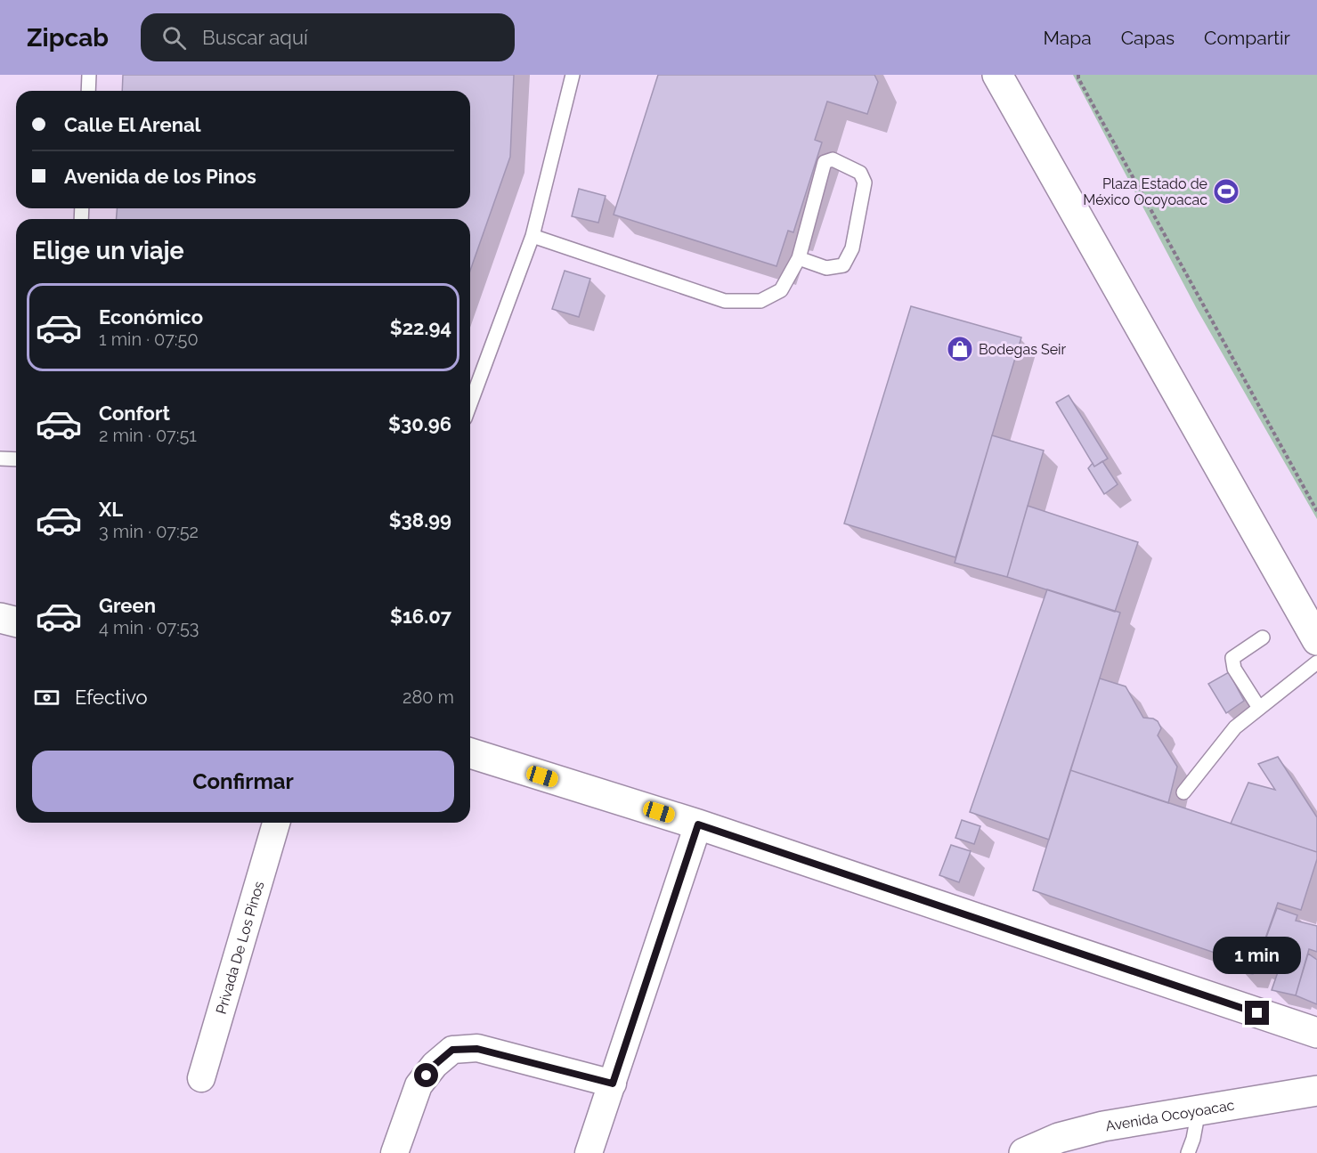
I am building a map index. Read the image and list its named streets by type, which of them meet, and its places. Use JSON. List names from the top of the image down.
{
  "streets": {
    "street": ["Privada De Los Pinos", "Avenida Ocoyoacac"]
  },
  "places": {
    "sports": ["Plaza Estado de México Ocoyoacac"],
    "shop": ["Bodegas Seir"]
  },
  "page": {
    "header": "Zipcab",
    "search": "Buscar aquí",
    "nav": ["Mapa", "Capas", "Compartir"],
    "banner": ["Calle El Arenal", "Avenida de los Pinos"],
    "heading": "Elige un viaje",
    "list": [
      {
        "name": "Económico",
        "note": "1 min · 07:50",
        "value": "$22.94"
      },
      {
        "name": "Confort",
        "note": "2 min · 07:51",
        "value": "$30.96"
      },
      {
        "name": "XL",
        "note": "3 min · 07:52",
        "value": "$38.99"
      },
      {
        "name": "Green",
        "note": "4 min · 07:53",
        "value": "$16.07"
      }
    ],
    "pay": ["Efectivo", "280 m"],
    "buttons": "Confirmar",
    "bubble": "1 min"
  }
}
